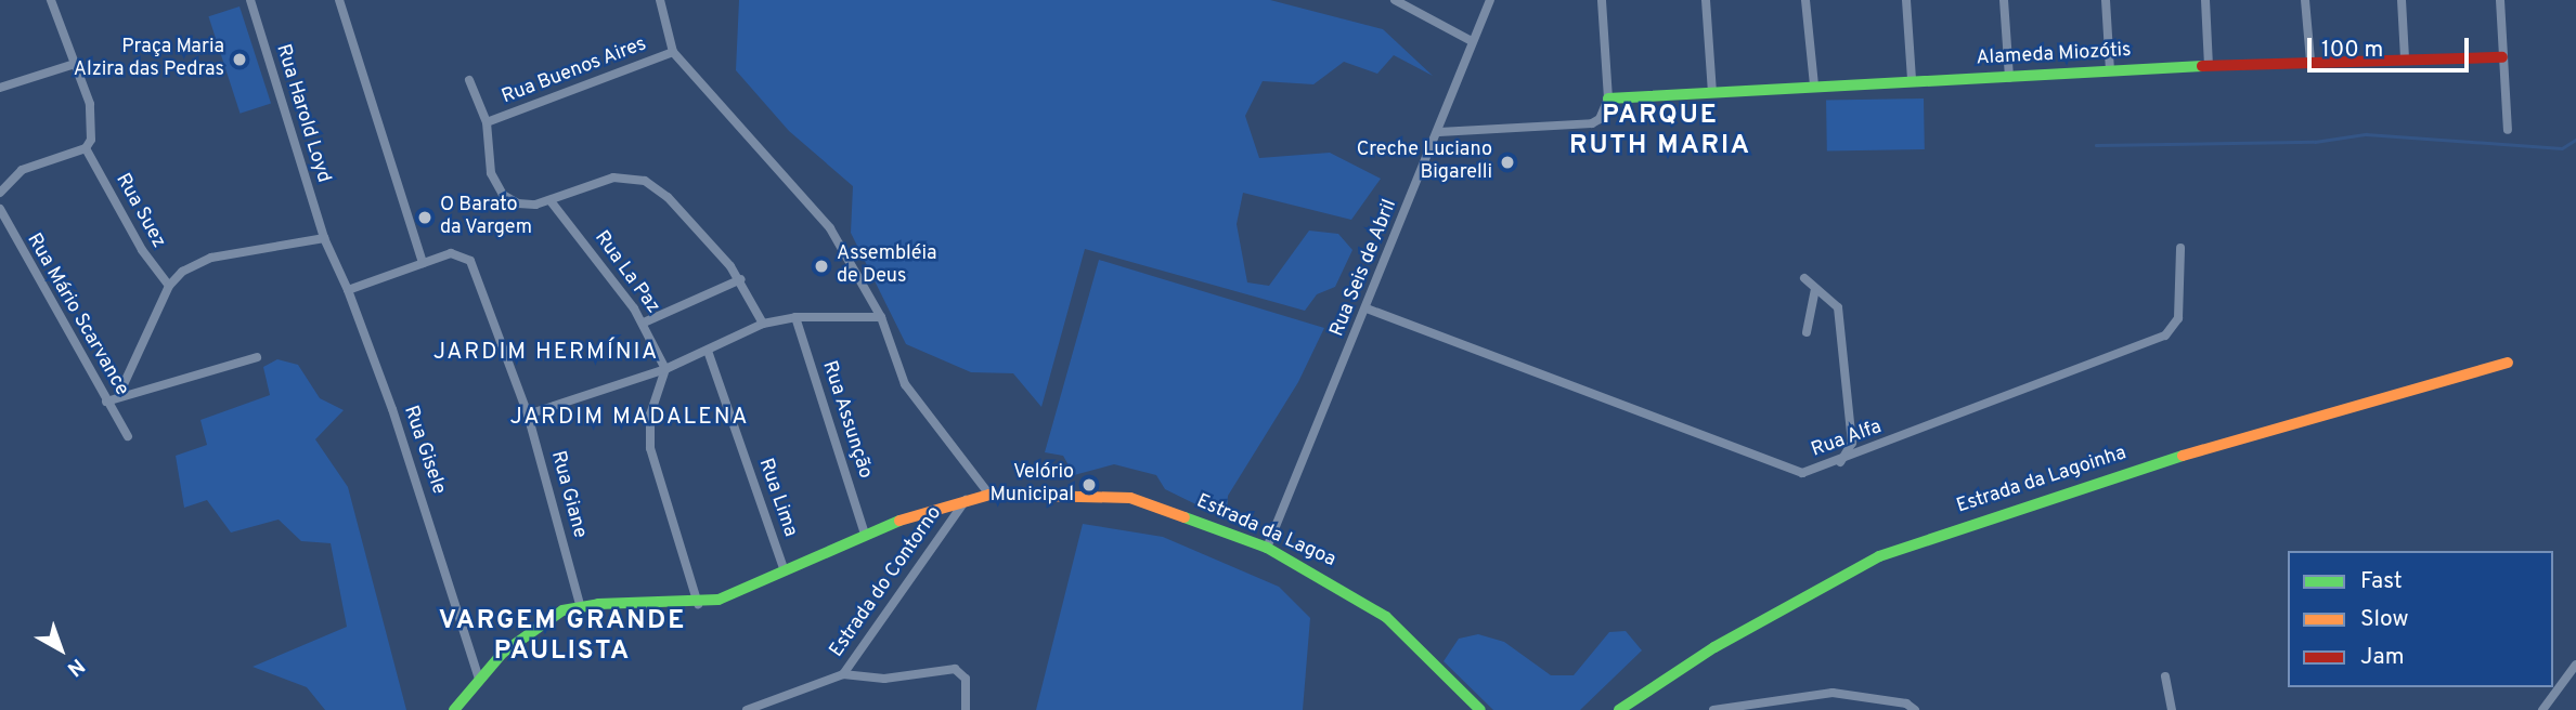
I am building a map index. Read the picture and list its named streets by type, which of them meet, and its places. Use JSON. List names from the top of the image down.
{
  "streets": {
    "street": [
      "Alameda Miozótis",
      "Rua Buenos Aires",
      "Rua Harold Loyd",
      "Rua Suez",
      "Rua Seis de Abril",
      "Rua La Paz",
      "Rua Mário Scarvance",
      "Rua Assunção",
      "Rua Alfa",
      "Rua Gisele",
      "Estrada da Lagoinha",
      "Rua Giane",
      "Rua Lima",
      "Estrada da Lagoa",
      "Estrada do Contorno"
    ]
  },
  "crossings": [
    ["Rua Harold Loyd", "Rua Gisele"],
    ["Rua Seis de Abril", "Rua Alfa"],
    ["Rua Seis de Abril", "Estrada da Lagoa"],
    ["Rua Assunção", "Estrada da Lagoa"],
    ["Rua Gisele", "Rua Giane"],
    ["Rua Giane", "Estrada da Lagoa"],
    ["Rua Lima", "Estrada da Lagoa"],
    ["Estrada da Lagoa", "Estrada do Contorno"]
  ],
  "districts": [
    "PARQUE RUTH MARIA",
    "JARDIM HERMÍNIA",
    "JARDIM MADALENA",
    "VARGEM GRANDE PAULISTA"
  ],
  "places": [
    "Praça Maria Alzira das Pedras",
    "Creche Luciano Bigarelli",
    "O Barato da Vargem",
    "Assembléia de Deus",
    "Velório Municipal"
  ],
  "legend": ["Fast", "Slow", "Jam"],
  "scale_bar": "100 m",
  "north": "bottom right"
}
